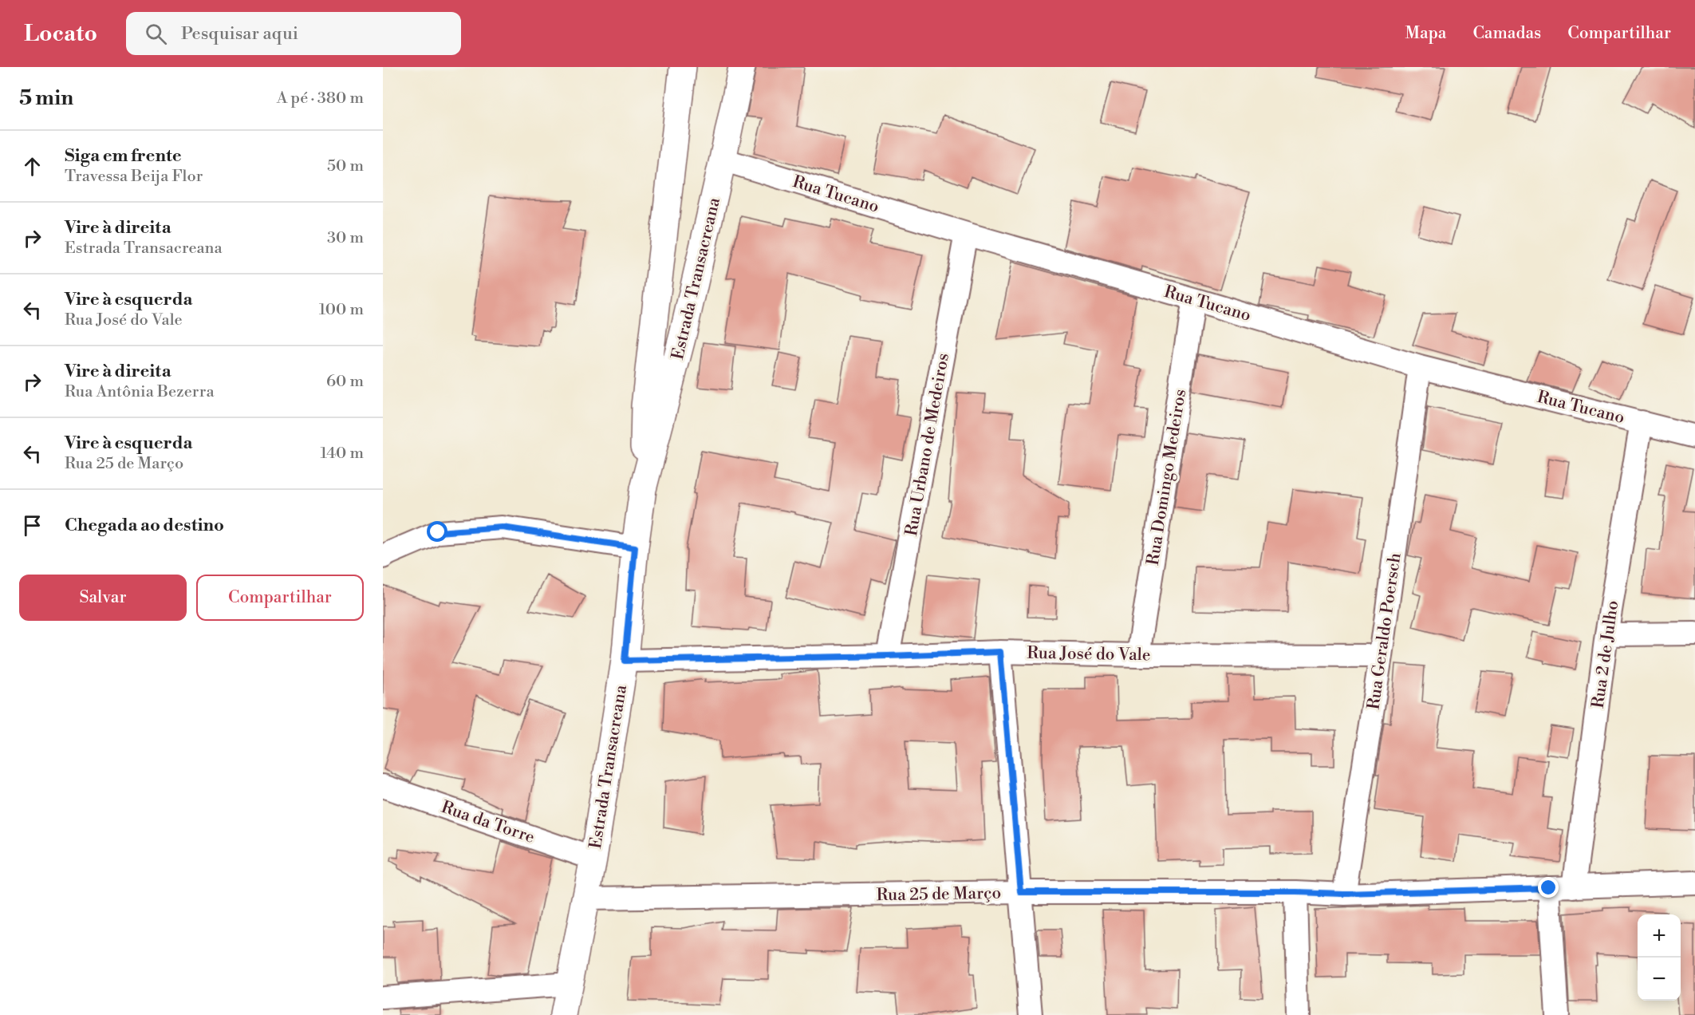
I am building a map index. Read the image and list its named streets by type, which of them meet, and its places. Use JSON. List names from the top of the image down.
{
  "streets": {
    "street": [
      "Rua Tucano",
      "Estrada Transacreana",
      "Rua Urbano de Medeiros",
      "Rua Domingo Medeiros",
      "Rua Geraldo Poersch",
      "Rua José do Vale",
      "Rua 2 de Julho",
      "Rua da Torre",
      "Rua 25 de Março"
    ]
  },
  "crossings": [
    ["Rua Tucano", "Estrada Transacreana"],
    ["Rua Tucano", "Rua Urbano de Medeiros"],
    ["Rua Tucano", "Rua Domingo Medeiros"],
    ["Rua Tucano", "Rua Geraldo Poersch"],
    ["Rua Tucano", "Rua 2 de Julho"],
    ["Estrada Transacreana", "Rua José do Vale"],
    ["Estrada Transacreana", "Rua da Torre"],
    ["Estrada Transacreana", "Rua 25 de Março"],
    ["Rua Urbano de Medeiros", "Rua José do Vale"],
    ["Rua Domingo Medeiros", "Rua José do Vale"],
    ["Rua Geraldo Poersch", "Rua José do Vale"],
    ["Rua Geraldo Poersch", "Rua 25 de Março"],
    ["Rua 2 de Julho", "Rua 25 de Março"]
  ],
  "page": {
    "header": "Locato",
    "search": "Pesquisar aqui",
    "nav": ["Mapa", "Camadas", "Compartilhar"],
    "heading": ["5 min", "A pé · 380 m"],
    "list": [
      ["Siga em frente", "Travessa Beija Flor", "50 m"],
      ["Vire à direita", "Estrada Transacreana", "30 m"],
      ["Vire à esquerda", "Rua José do Vale", "100 m"],
      ["Vire à direita", "Rua Antônia Bezerra", "60 m"],
      ["Vire à esquerda", "Rua 25 de Março", "140 m"],
      "Chegada ao destino"
    ],
    "buttons": ["Salvar", "Compartilhar"],
    "map_buttons": ["+", "−"]
  }
}
